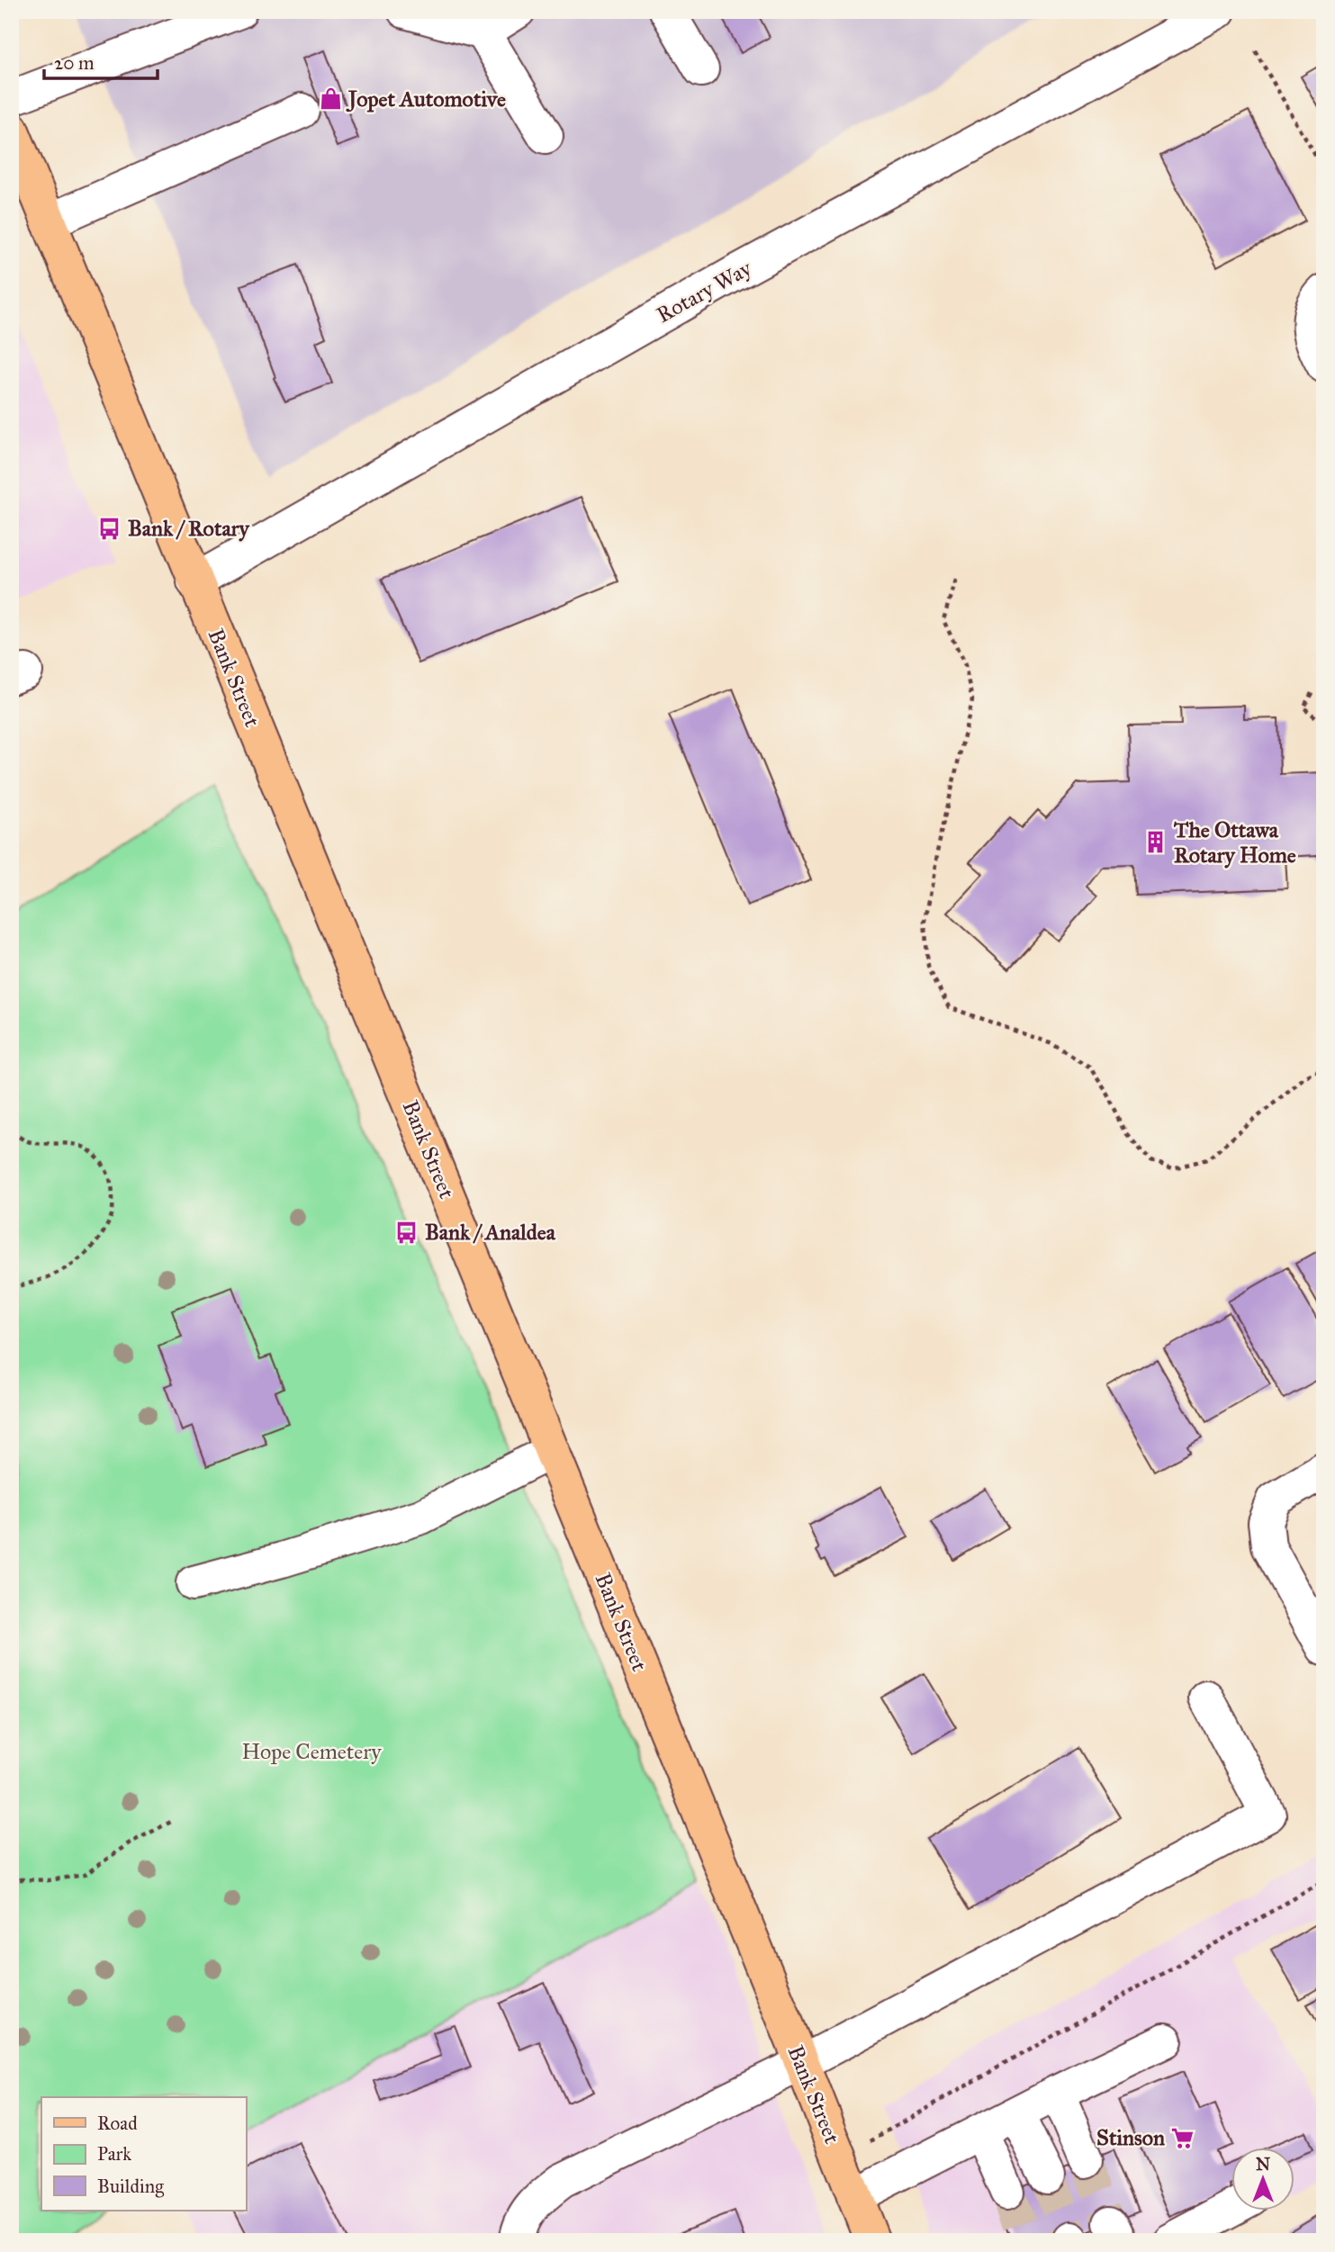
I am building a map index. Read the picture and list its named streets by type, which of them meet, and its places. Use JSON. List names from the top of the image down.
{
  "streets": {
    "main road": ["Bank Street"],
    "street": ["Rotary Way"]
  },
  "crossings": [
    ["Rotary Way", "Bank Street"]
  ],
  "parks": ["Hope Cemetery"],
  "places": {
    "shop": ["Jopet Automotive"],
    "bus stop": ["Bank / Rotary", "Bank / Analdea"],
    "building": ["The Ottawa Rotary Home"],
    "supermarket": ["Stinson"]
  },
  "legend": ["Road", "Park", "Building"],
  "scale_bar": "20 m",
  "north": "top"
}
